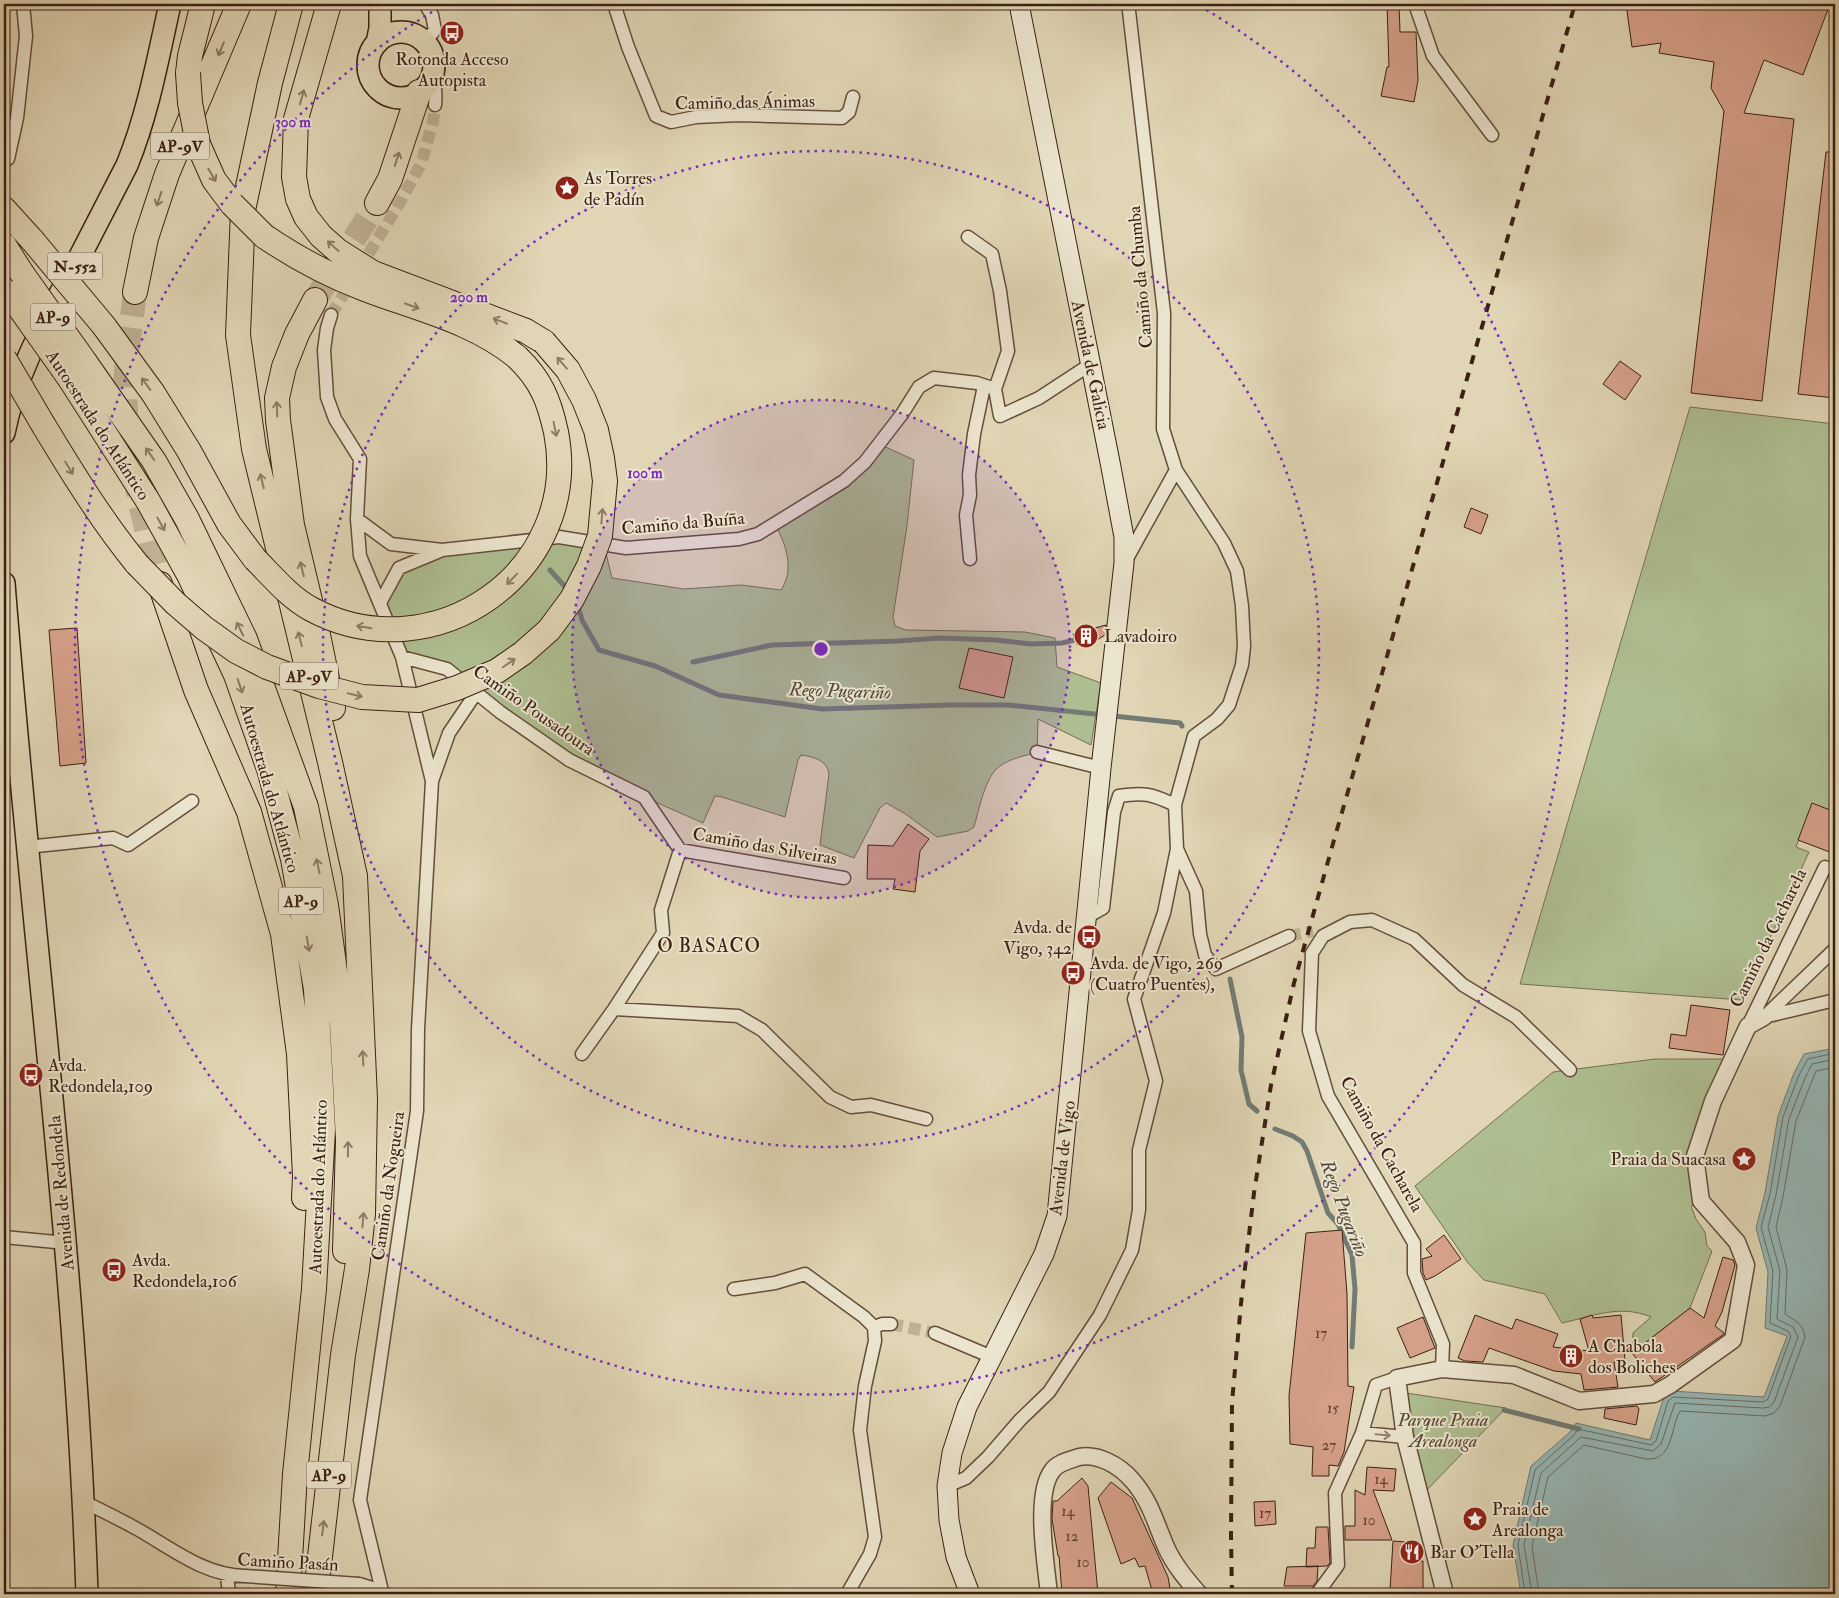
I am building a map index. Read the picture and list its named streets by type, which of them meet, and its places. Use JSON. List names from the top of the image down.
{
  "streets": {
    "highway": [
      "AP-9V",
      "N-552",
      "AP-9",
      "Autoestrada do Atlántico",
      "Avenida de Redondela"
    ],
    "main road": ["Avenida de Galicia", "Avenida de Vigo"],
    "street": [
      "Camiño das Ánimas",
      "Camiño da Chumba",
      "Camiño da Buíña",
      "Camiño Pousadoura",
      "Camiño das Silveiras",
      "Camiño da Cacharela",
      "Camiño da Nogueira",
      "Camiño Pasán"
    ]
  },
  "crossings": [
    ["Avenida de Galicia", "Avenida de Vigo"],
    ["Camiño da Buíña", "Camiño da Nogueira"],
    ["Camiño Pousadoura", "Camiño das Silveiras"],
    ["Camiño Pousadoura", "Camiño da Nogueira"],
    ["Camiño da Nogueira", "Camiño Pasán"],
    ["Avenida de Redondela", "Camiño Pasán"]
  ],
  "districts": ["O BASACO"],
  "water": ["Rego Pugariño"],
  "parks": ["Parque Praia Arealonga"],
  "places": {
    "bus stop": [
      "Rotonda Acceso Autopista",
      "Avda. de Vigo, 342",
      "Avda. de Vigo, 269 (Cuatro Puentes),",
      "Avda. Redondela,109",
      "Avda. Redondela,106"
    ],
    "place": ["As Torres de Padín", "Praia da Suacasa", "Praia de Arealonga"],
    "building": ["Lavadoiro", "A Chabola dos Boliches"],
    "restaurant": ["Bar O'Tella"]
  },
  "house_numbers": [
    "17",
    "15",
    "27",
    "14",
    "14",
    "17",
    "10",
    "12",
    "10"
  ],
  "rings": ["300 m", "200 m", "100 m"]
}
